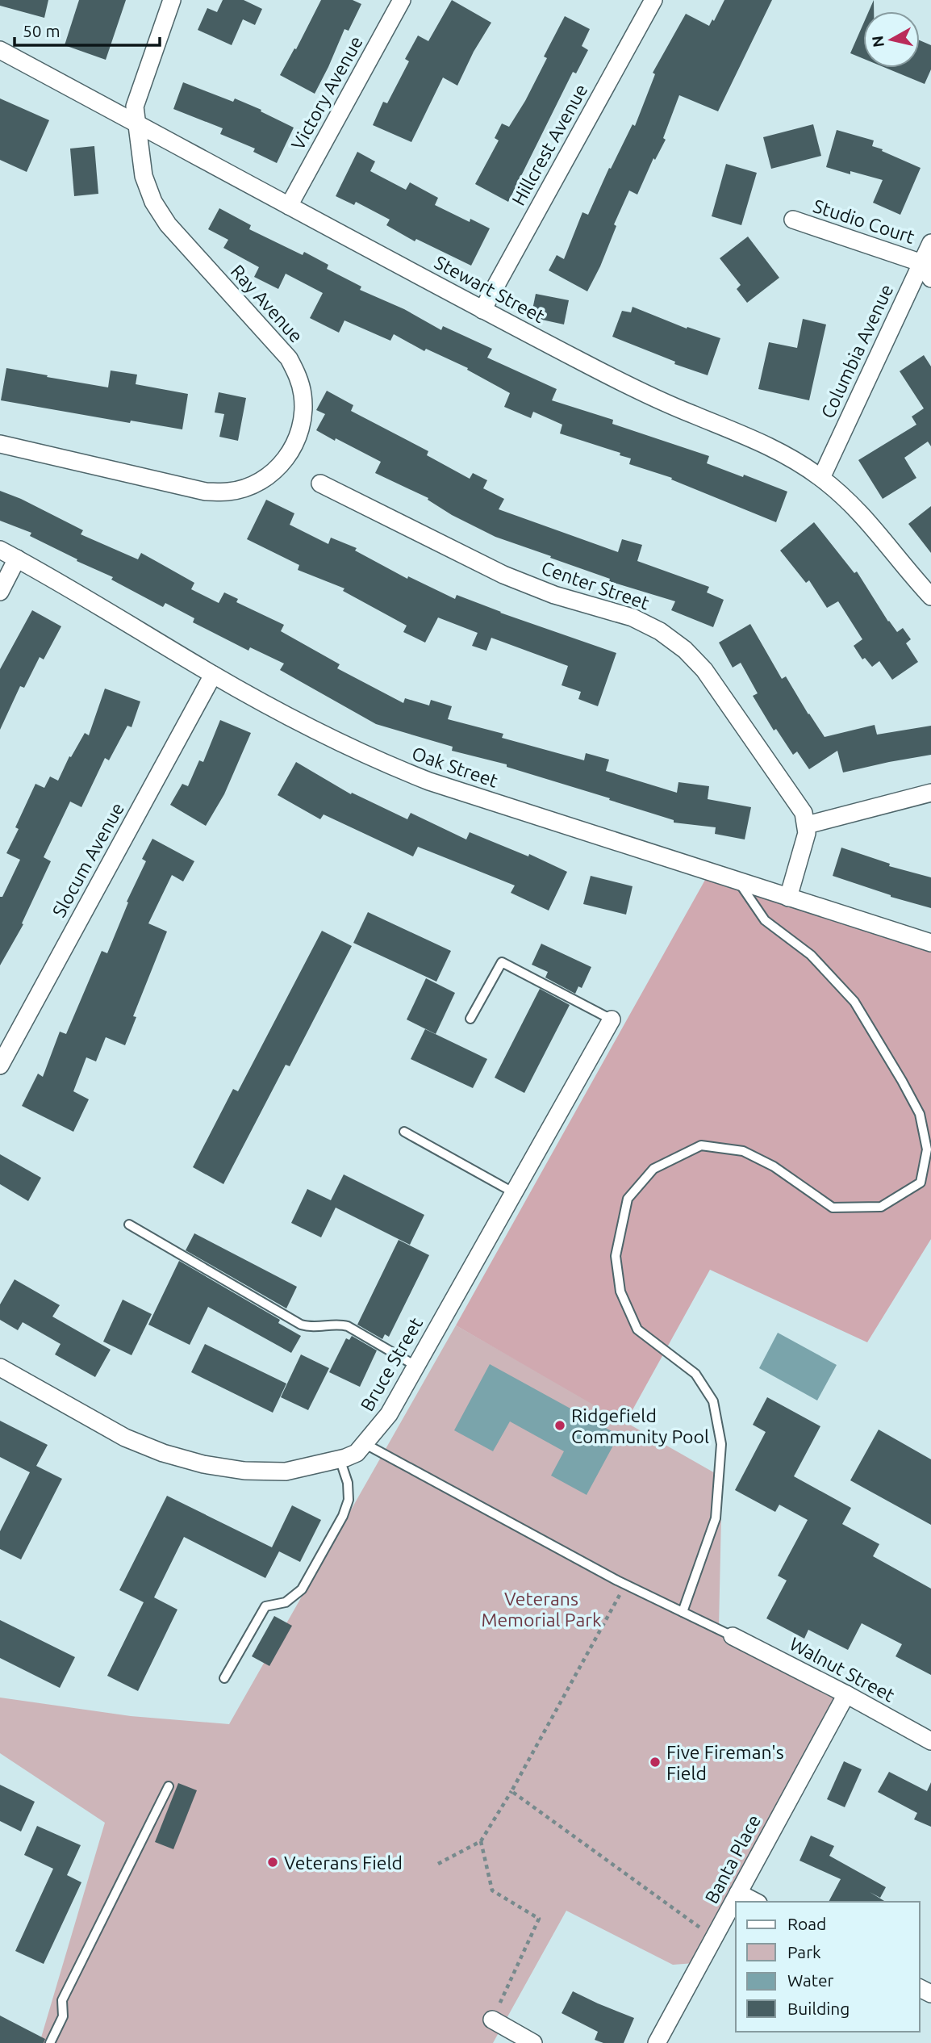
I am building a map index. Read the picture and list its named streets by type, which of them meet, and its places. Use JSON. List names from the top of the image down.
{
  "streets": {
    "street": [
      "Victory Avenue",
      "Hillcrest Avenue",
      "Studio Court",
      "Stewart Street",
      "Ray Avenue",
      "Columbia Avenue",
      "Center Street",
      "Oak Street",
      "Slocum Avenue",
      "Bruce Street",
      "Walnut Street",
      "Banta Place"
    ]
  },
  "crossings": [
    ["Victory Avenue", "Stewart Street"],
    ["Hillcrest Avenue", "Stewart Street"],
    ["Studio Court", "Columbia Avenue"],
    ["Stewart Street", "Ray Avenue"],
    ["Stewart Street", "Columbia Avenue"],
    ["Oak Street", "Slocum Avenue"],
    ["Walnut Street", "Banta Place"]
  ],
  "parks": ["Veterans Memorial Park"],
  "places": ["Ridgefield Community Pool", "Five Fireman's Field", "Veterans Field"],
  "legend": [
    "Road",
    "Park",
    "Water",
    "Building"
  ],
  "scale_bar": "50 m",
  "north": "left"
}
